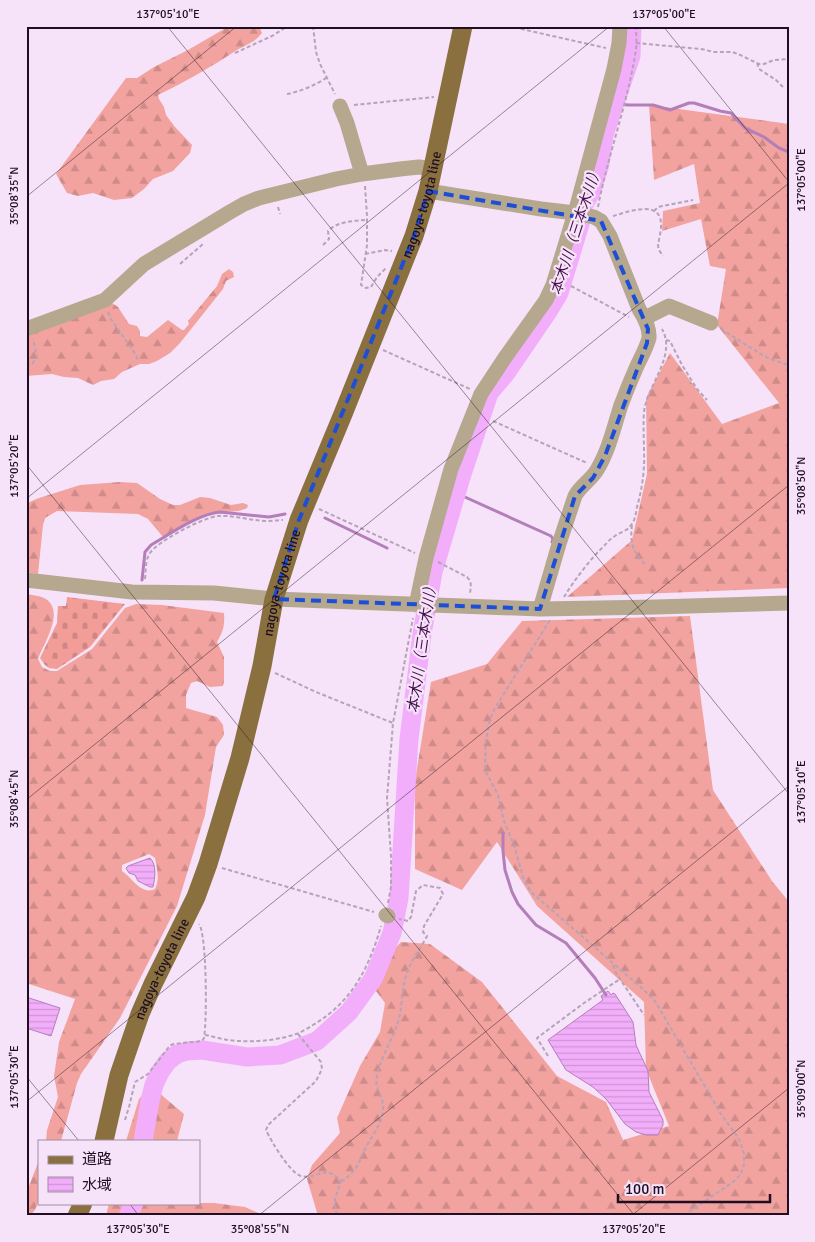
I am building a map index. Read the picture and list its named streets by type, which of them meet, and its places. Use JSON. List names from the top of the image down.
{
  "streets": {
    "main road": ["nagoya-toyota line"]
  },
  "water": ["本木川（三本木川）"],
  "legend": ["道路", "水域"],
  "scale_bar": "100 m",
  "coordinates": [
    "137°05'10\"E",
    "137°05'00\"E",
    "35°08'35\"N",
    "137°05'20\"E",
    "35°08'50\"N",
    "35°08'45\"N",
    "137°05'30\"E",
    "35°09'00\"N",
    "35°08'55\"N"
  ]
}
